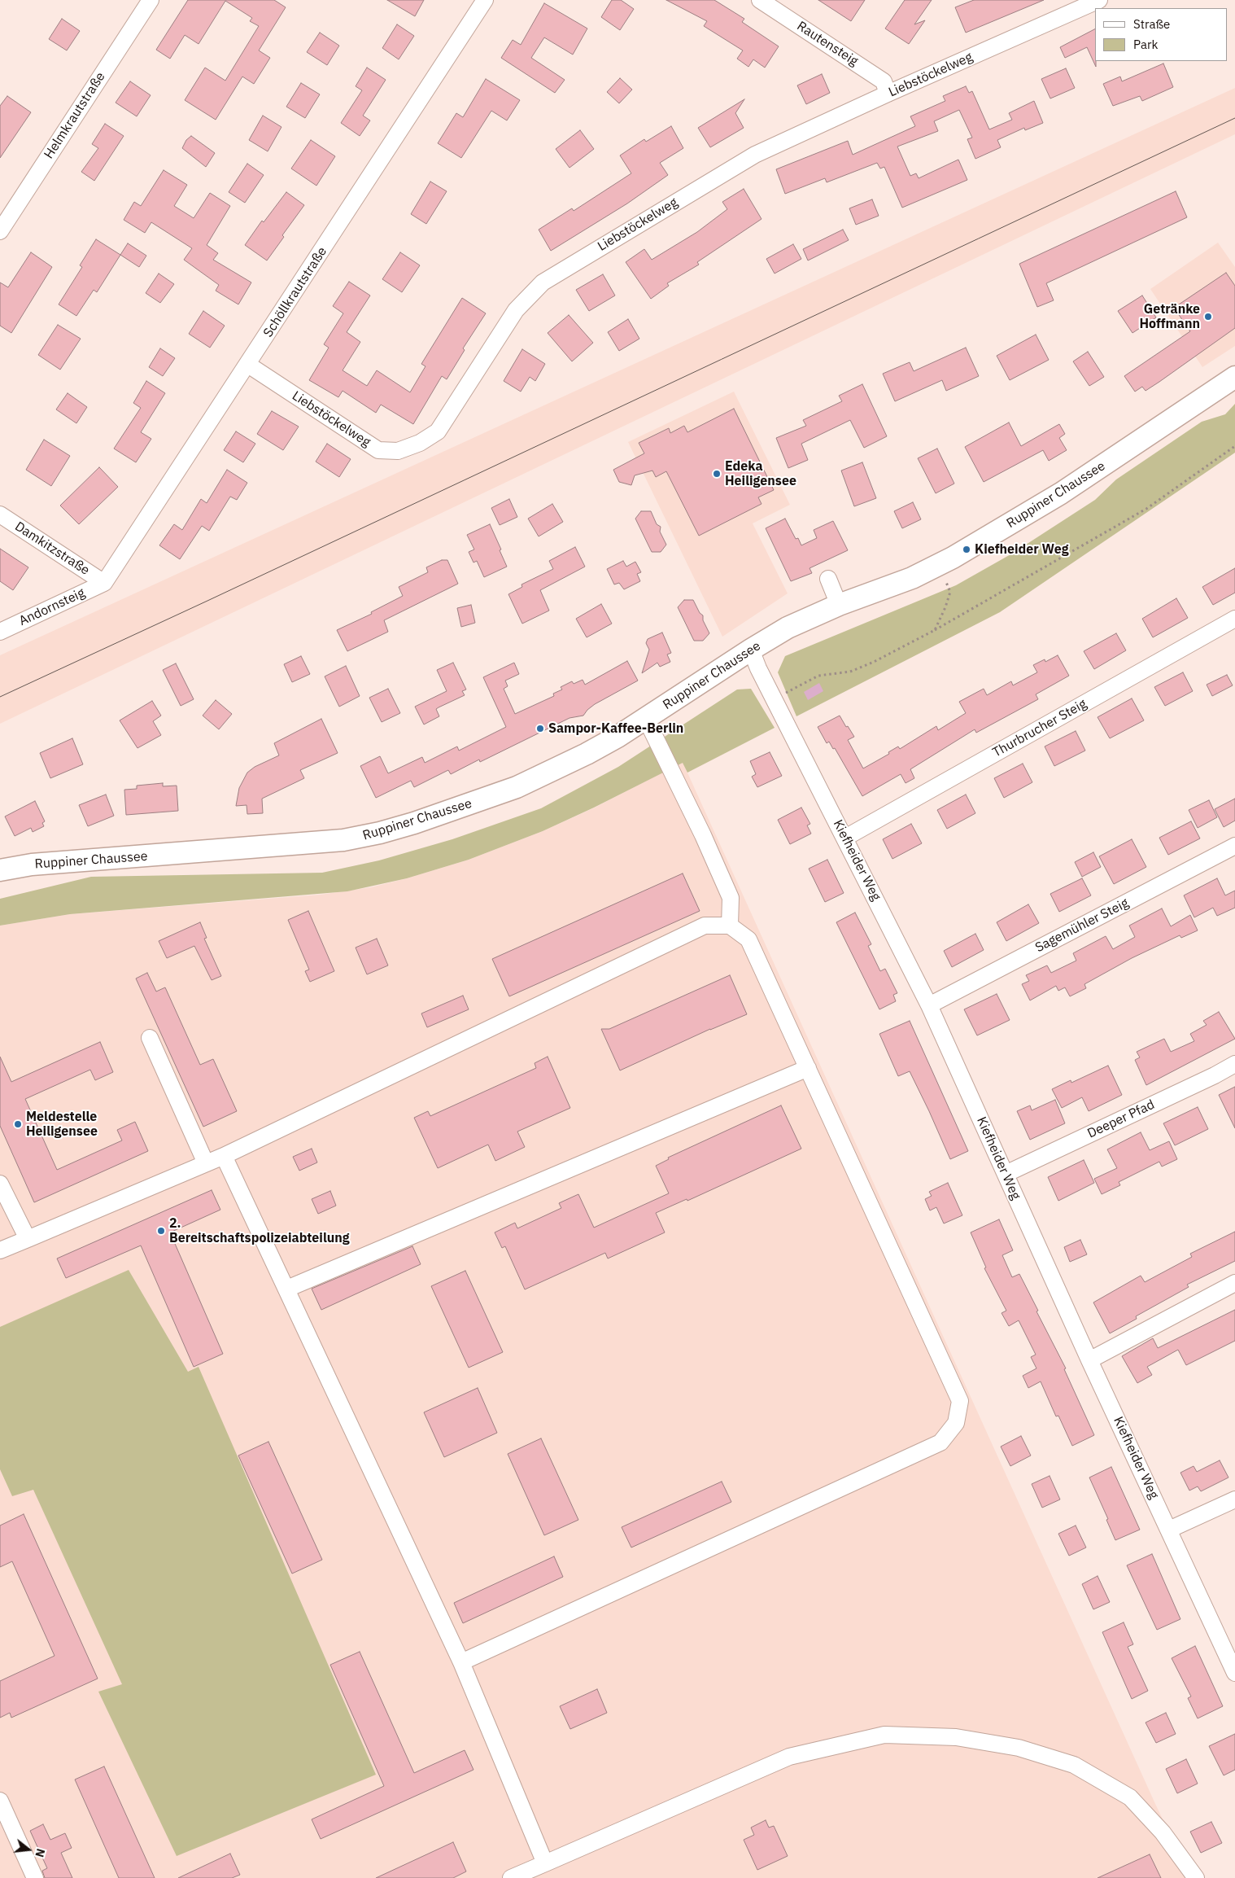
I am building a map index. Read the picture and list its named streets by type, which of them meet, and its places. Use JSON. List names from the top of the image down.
{
  "streets": {
    "main road": ["Ruppiner Chaussee"],
    "street": [
      "Rautensteig",
      "Liebstöckelweg",
      "Helmkrautstraße",
      "Schöllkrautstraße",
      "Damkitzstraße",
      "Andornsteig",
      "Thurbrucher Steig",
      "Kiefheider Weg",
      "Sagemühler Steig",
      "Deeper Pfad"
    ]
  },
  "crossings": [
    ["Rautensteig", "Liebstöckelweg"],
    ["Liebstöckelweg", "Schöllkrautstraße"],
    ["Schöllkrautstraße", "Damkitzstraße"],
    ["Schöllkrautstraße", "Andornsteig"],
    ["Ruppiner Chaussee", "Kiefheider Weg"],
    ["Damkitzstraße", "Andornsteig"],
    ["Thurbrucher Steig", "Kiefheider Weg"],
    ["Kiefheider Weg", "Sagemühler Steig"],
    ["Kiefheider Weg", "Deeper Pfad"]
  ],
  "places": [
    "Getränke Hoffmann",
    "Edeka Heiligensee",
    "Kiefheider Weg",
    "Sampor-Kaffee-Berlin",
    "Meldestelle Heiligensee",
    "2. Bereitschaftspolizeiabteilung"
  ],
  "legend": ["Straße", "Park"],
  "north": "right"
}
